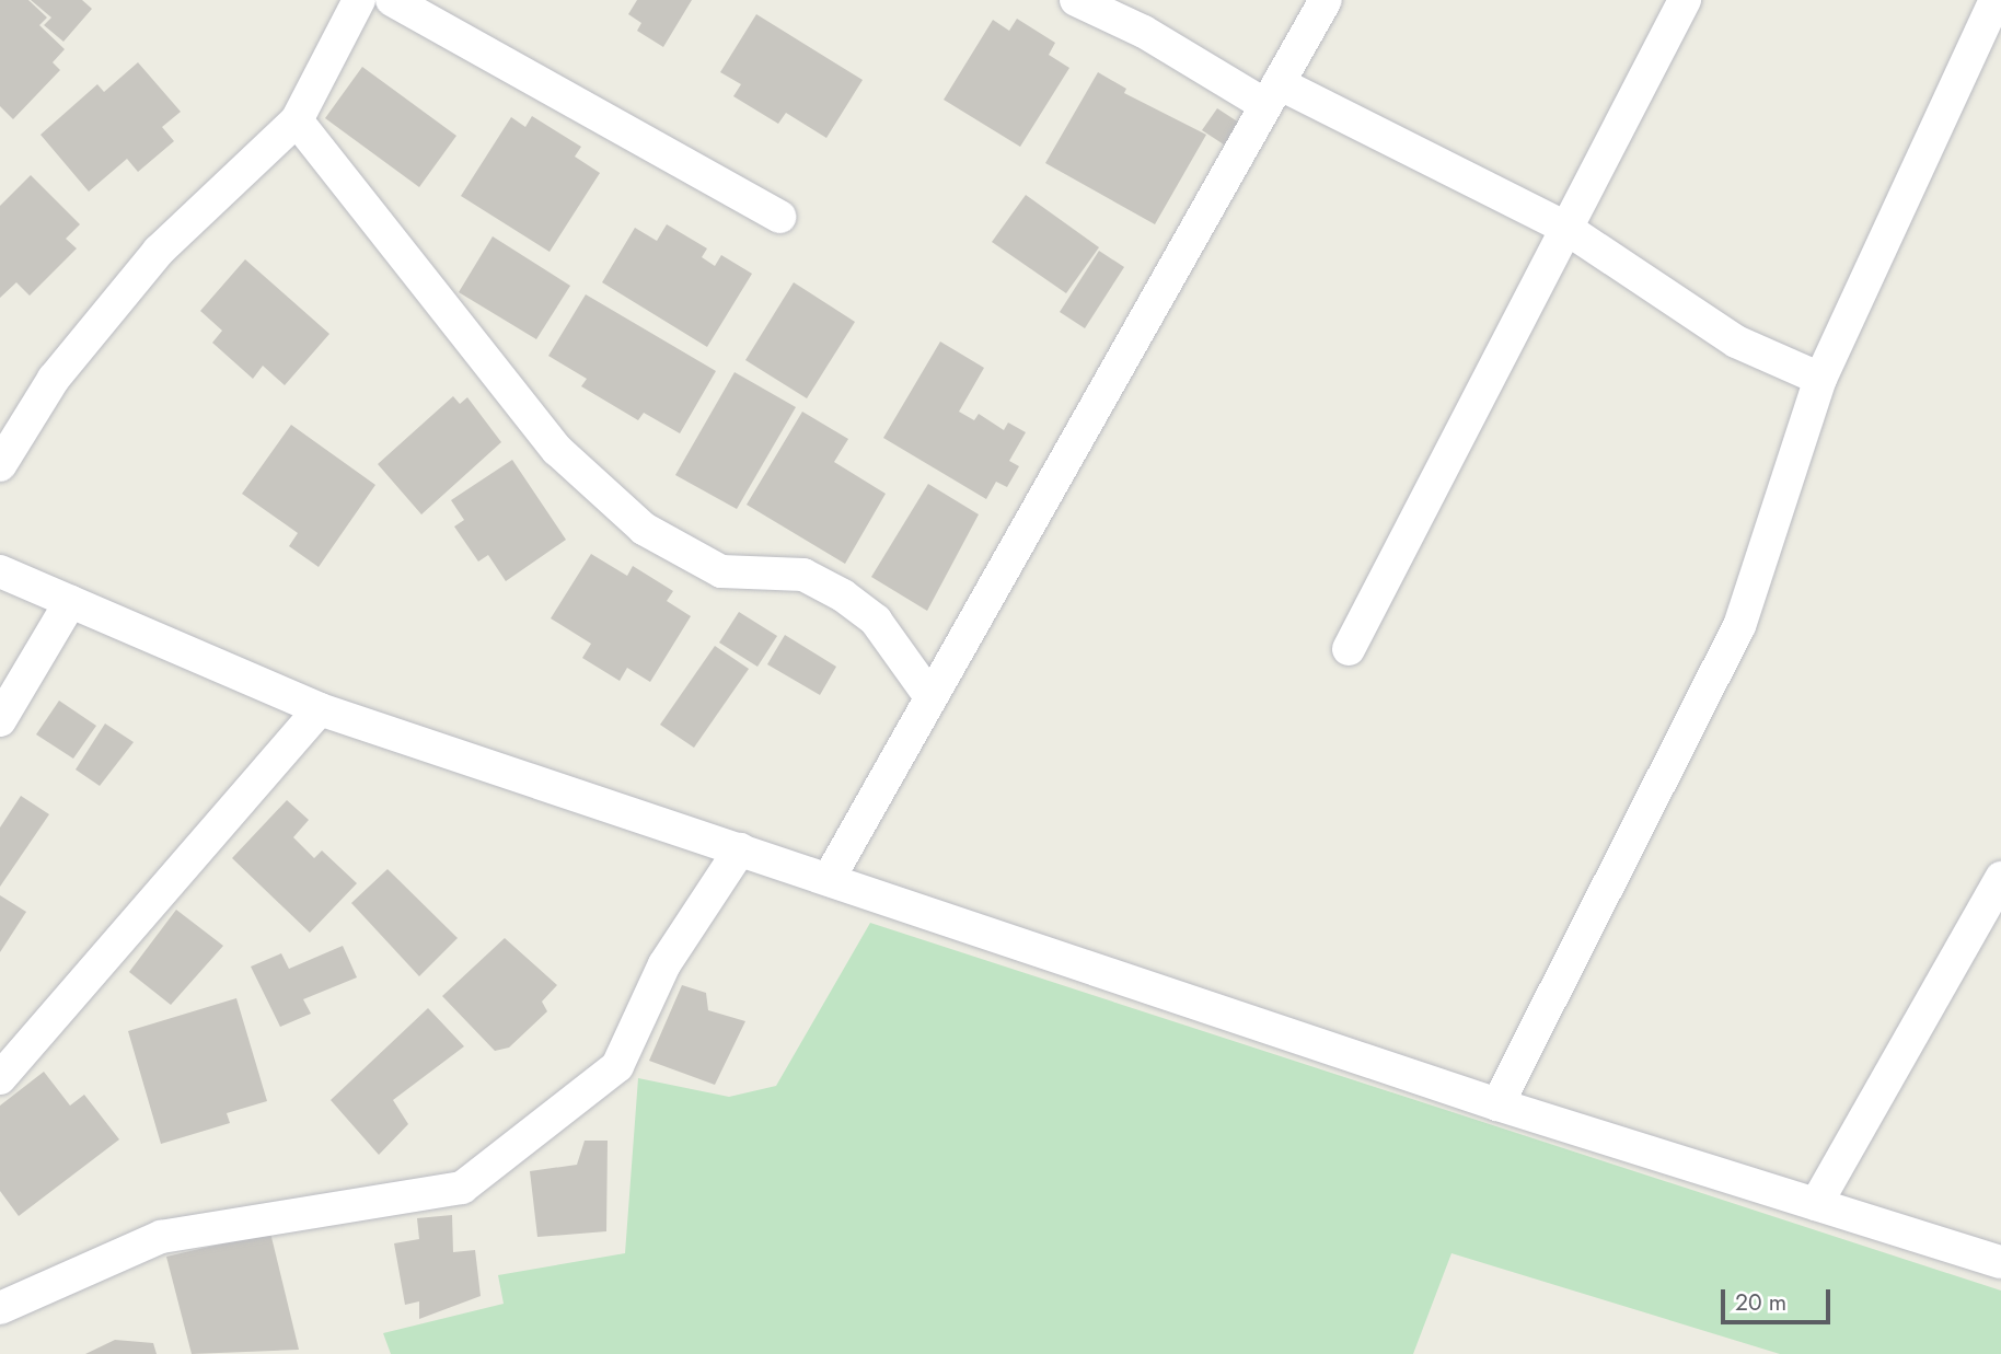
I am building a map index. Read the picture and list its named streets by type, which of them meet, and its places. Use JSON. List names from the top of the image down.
{
  "scale_bar": "20 m"
}
